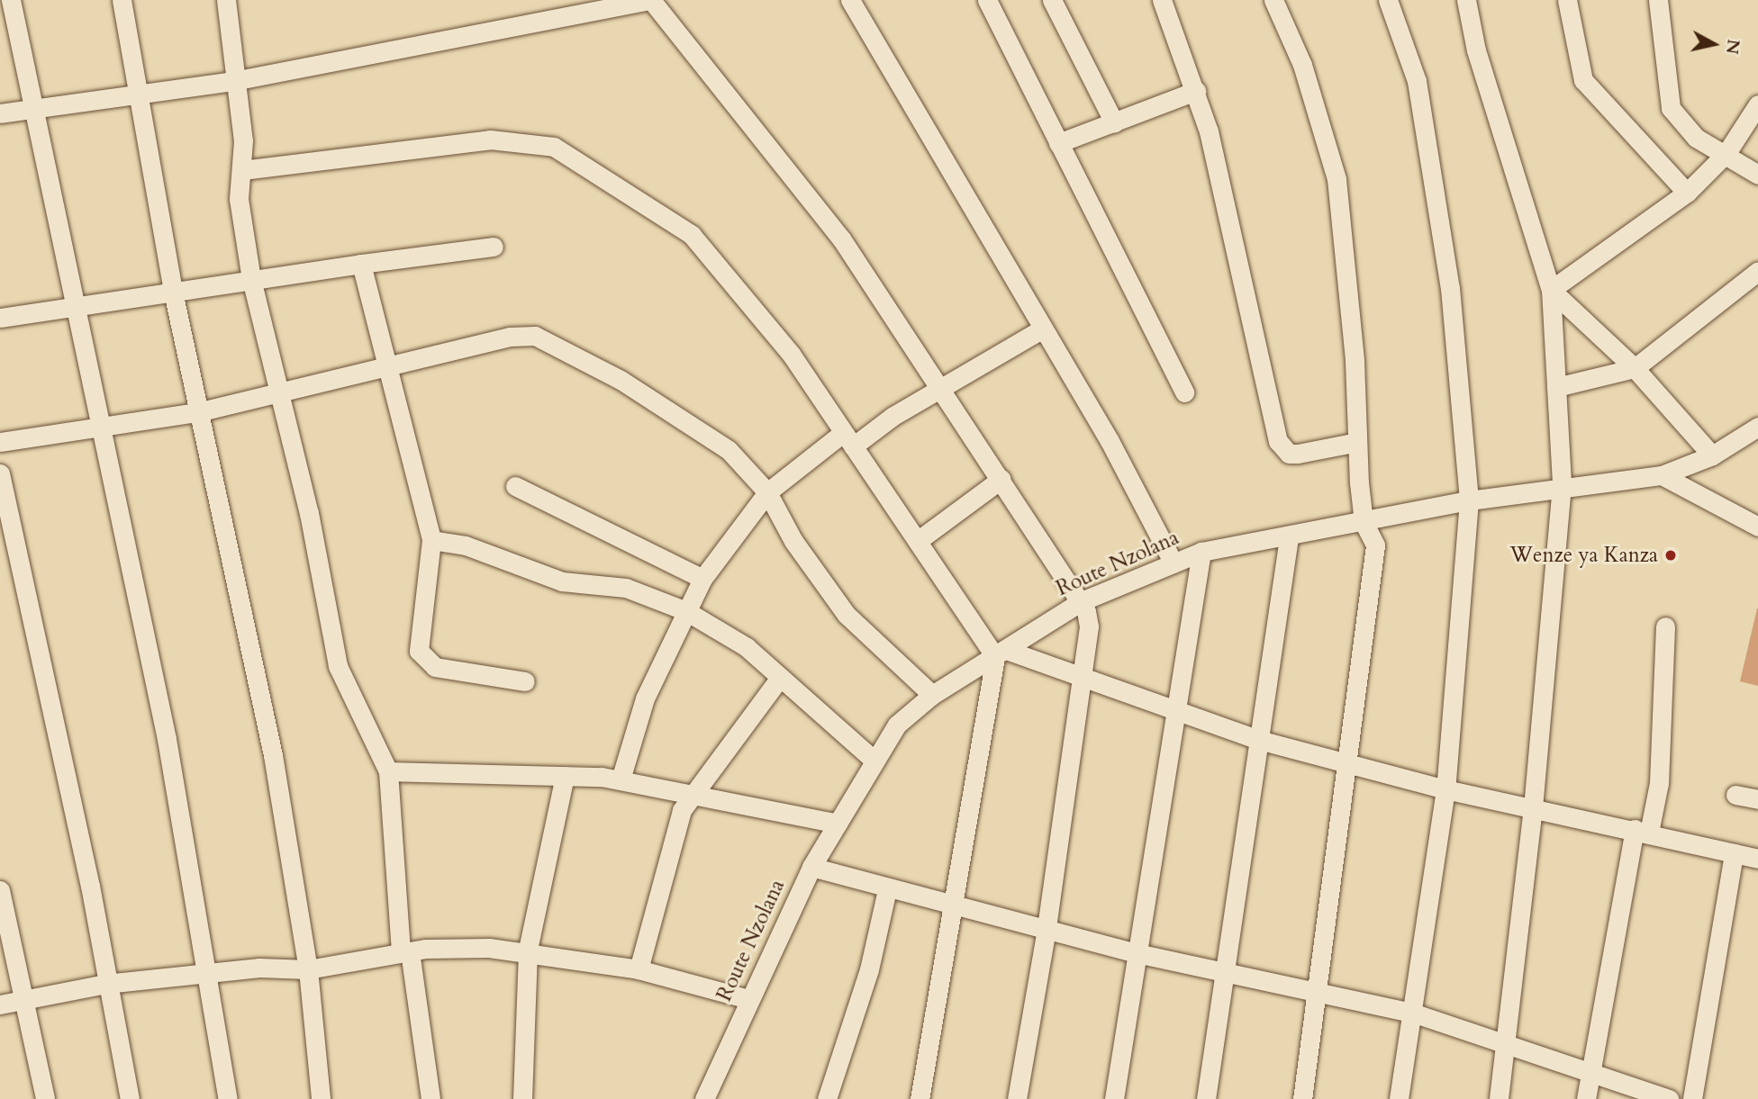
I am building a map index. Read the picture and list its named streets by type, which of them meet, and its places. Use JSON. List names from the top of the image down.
{
  "streets": {
    "street": ["Route Nzolana"]
  },
  "places": ["Wenze ya Kanza"],
  "north": "right"
}
